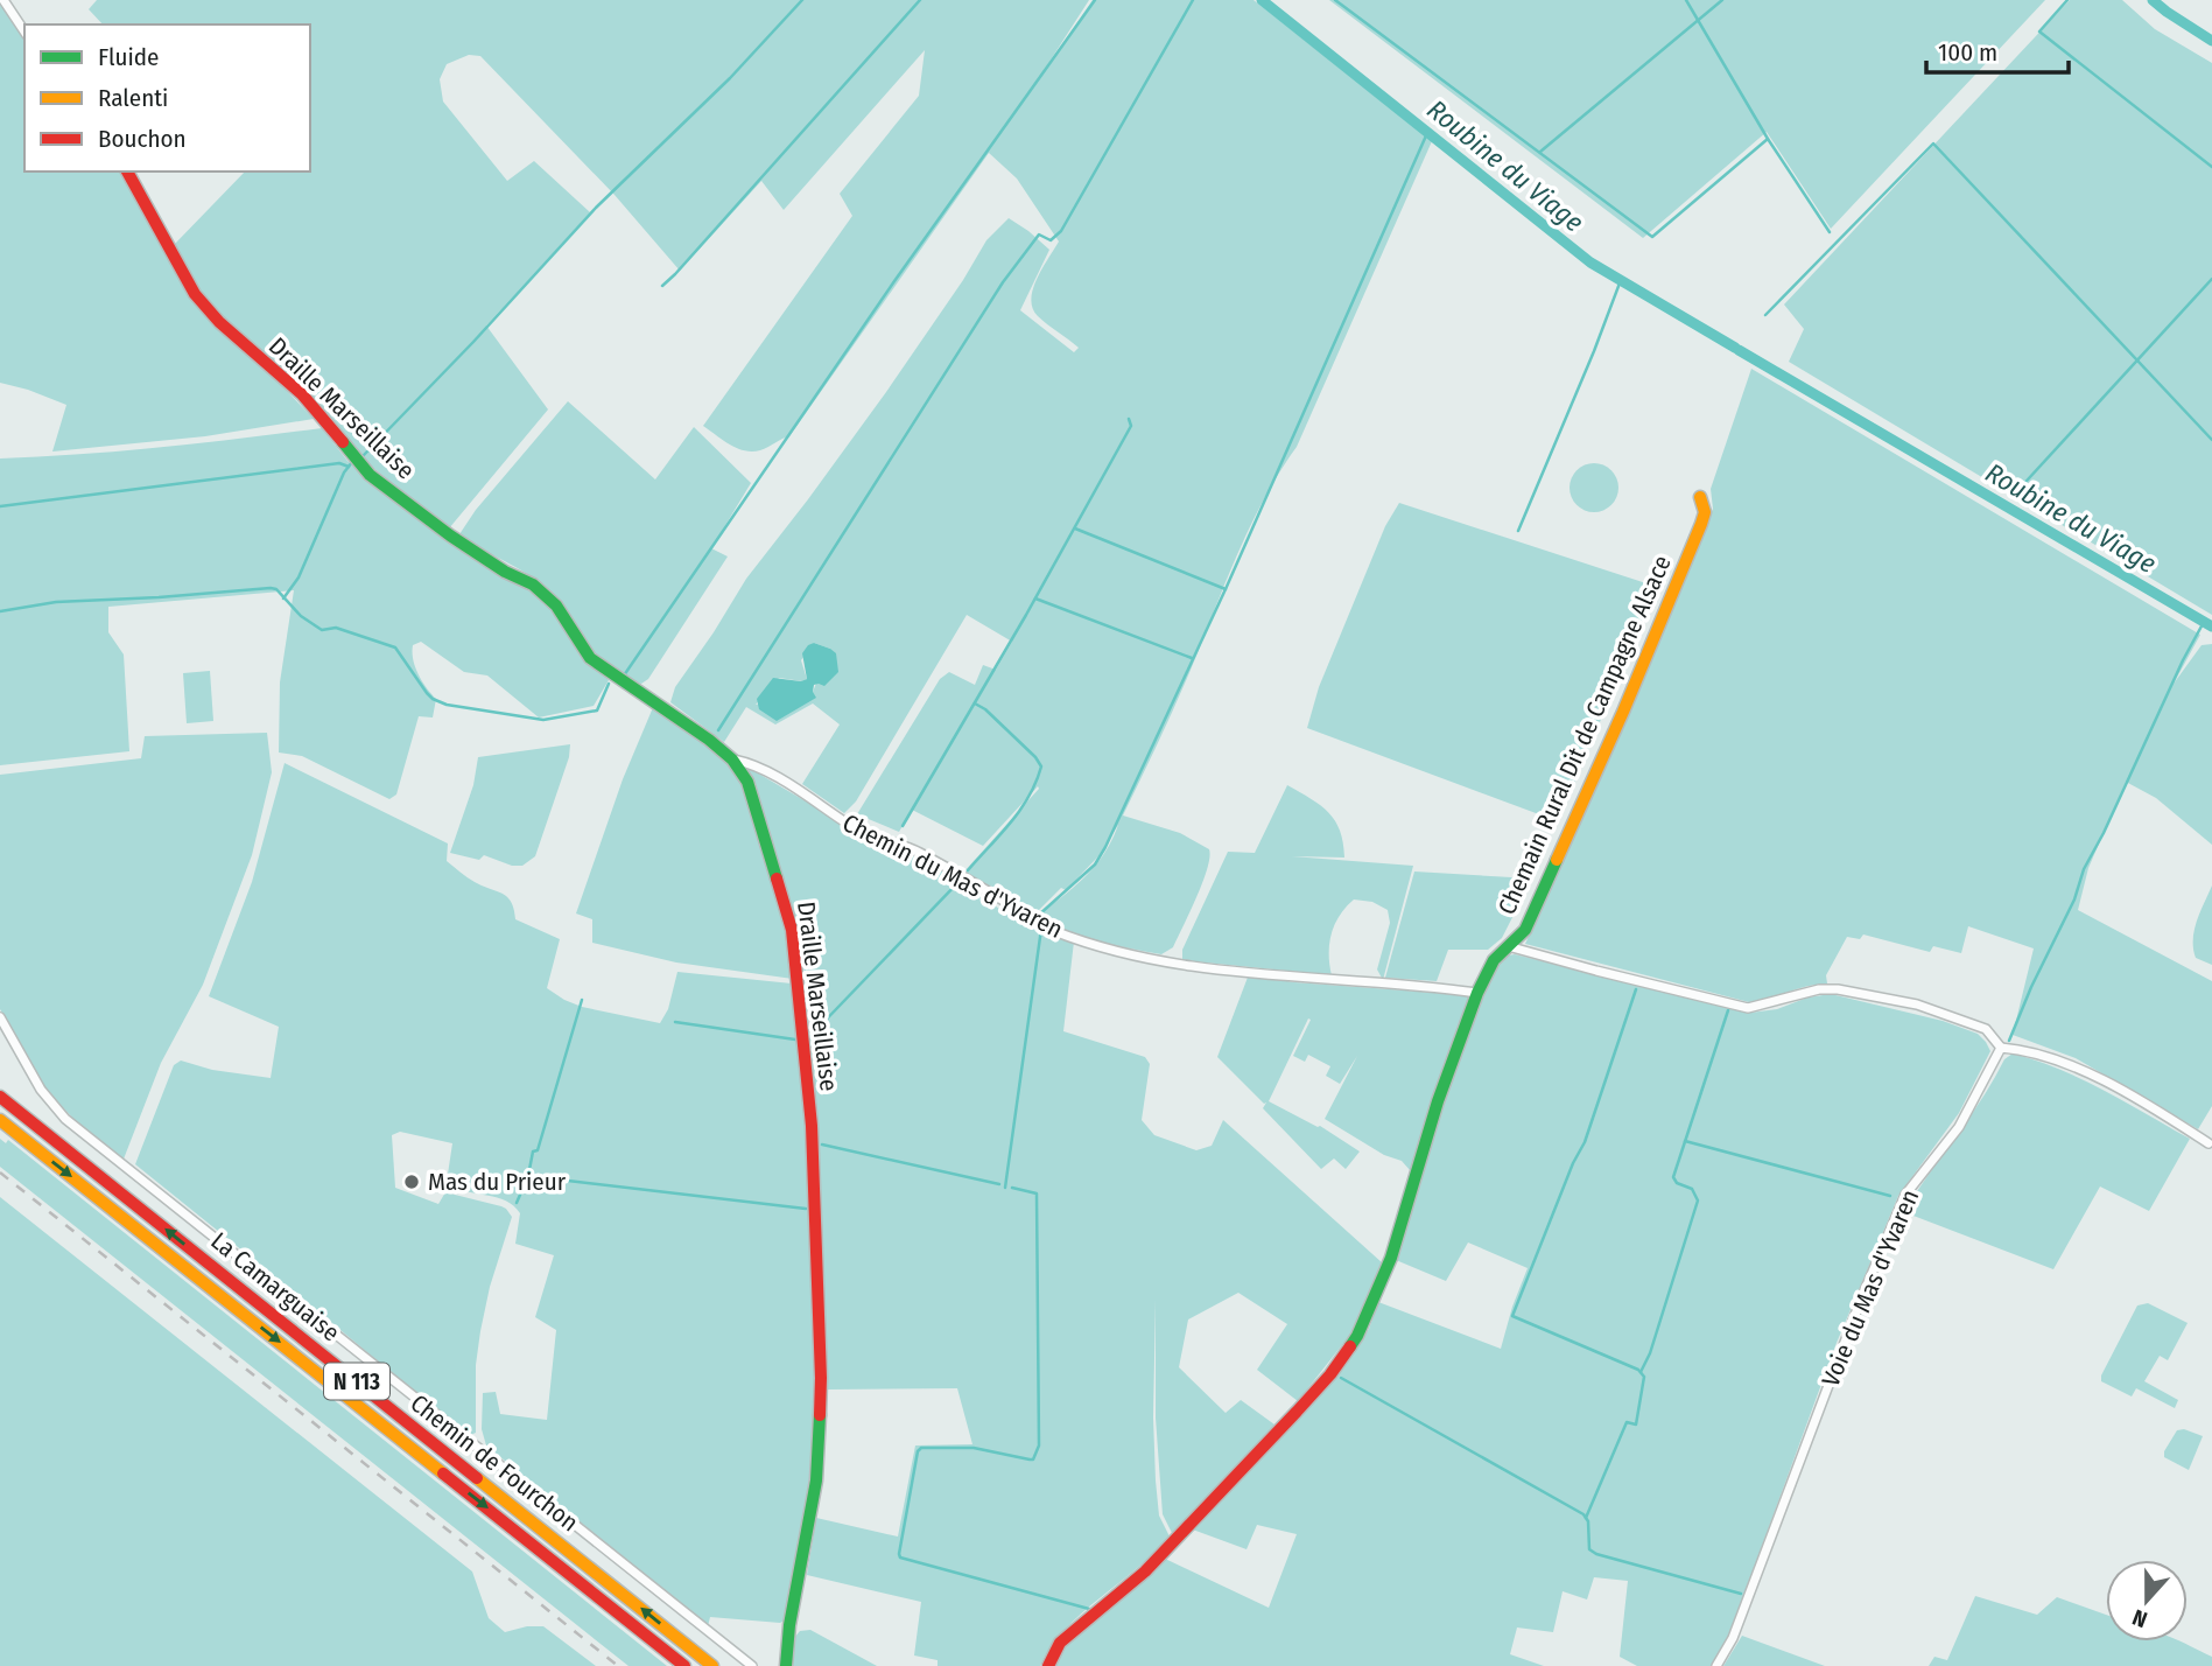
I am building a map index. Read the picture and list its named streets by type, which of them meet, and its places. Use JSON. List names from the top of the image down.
{
  "streets": {
    "main road": [
      "Draille Marseillaise",
      "Chemain Rural Dit de Campagne Alsace",
      "La Camarguaise",
      "N 113"
    ],
    "street": ["Chemin du Mas d'Yvaren", "Voie du Mas d'Yvaren", "Chemin de Fourchon"]
  },
  "crossings": [
    ["Draille Marseillaise", "Chemin du Mas d'Yvaren"],
    ["Chemain Rural Dit de Campagne Alsace", "Chemin du Mas d'Yvaren"]
  ],
  "water": ["Roubine du Viage"],
  "places": ["Mas du Prieur"],
  "legend": ["Fluide", "Ralenti", "Bouchon"],
  "scale_bar": "100 m",
  "north": "bottom"
}
